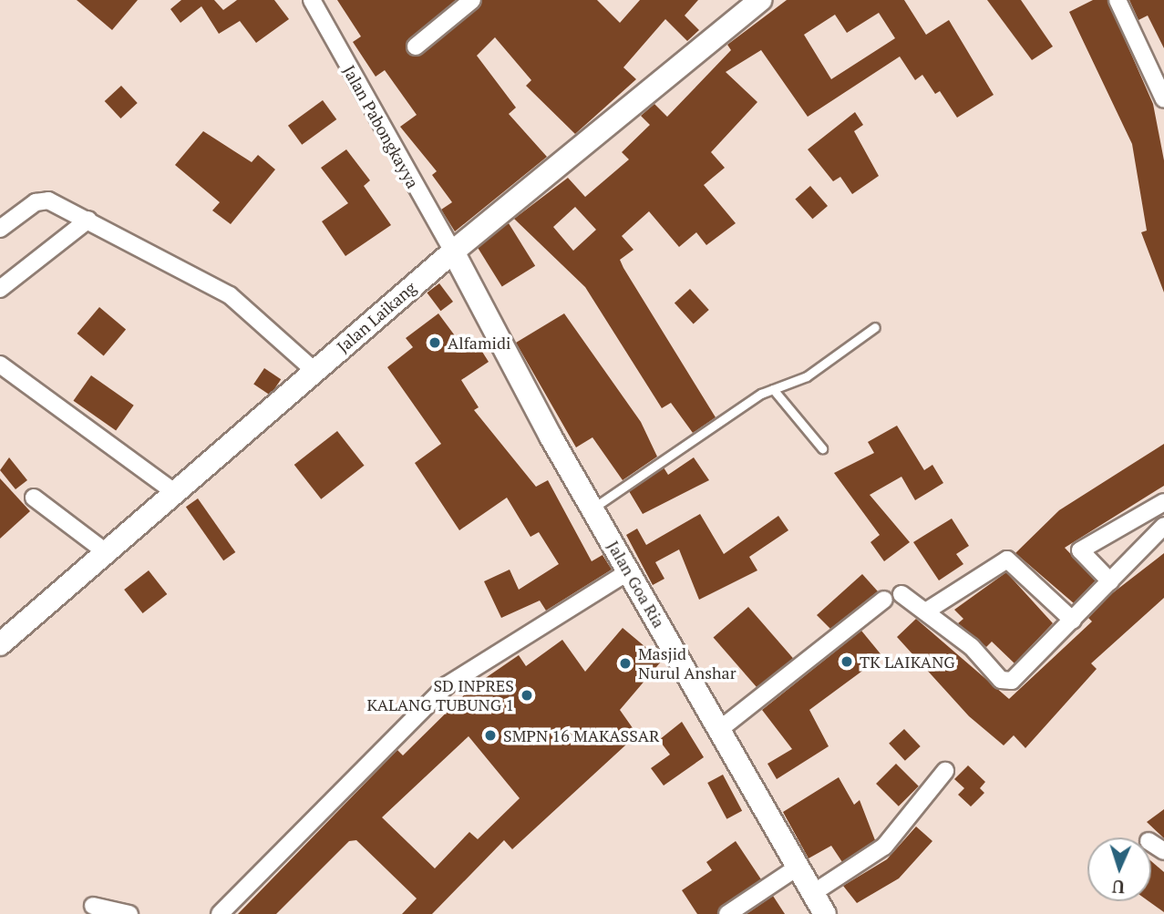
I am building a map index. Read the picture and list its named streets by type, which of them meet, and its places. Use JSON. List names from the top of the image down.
{
  "streets": {
    "main road": ["Jalan Laikang", "Jalan Goa Ria"],
    "street": ["Jalan Pabongkayya"]
  },
  "crossings": [
    ["Jalan Pabongkayya", "Jalan Laikang"],
    ["Jalan Pabongkayya", "Jalan Goa Ria"],
    ["Jalan Laikang", "Jalan Goa Ria"]
  ],
  "places": [
    "Alfamidi",
    "TK LAIKANG",
    "Masjid Nurul Anshar",
    "SD INPRES KALANG TUBUNG 1",
    "SMPN 16 MAKASSAR"
  ],
  "north": "bottom"
}
